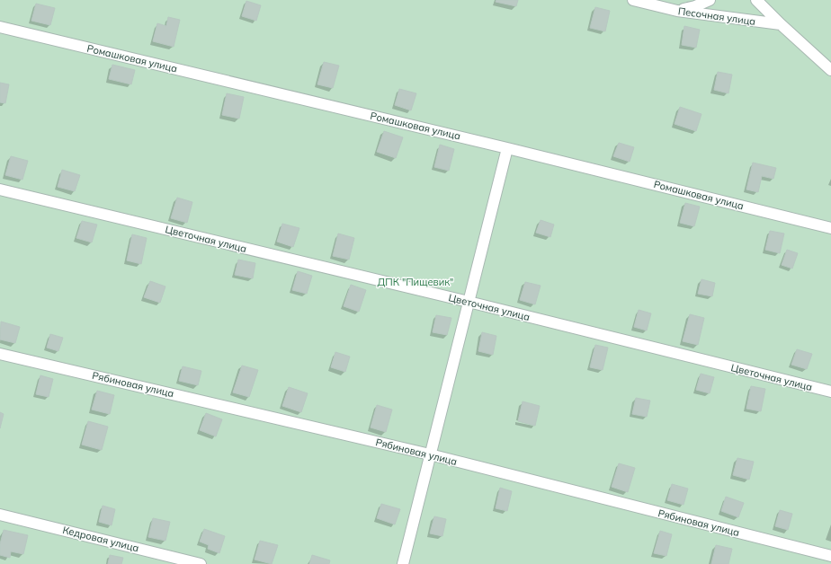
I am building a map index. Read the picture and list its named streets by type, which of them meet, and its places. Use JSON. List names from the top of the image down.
{
  "streets": {
    "street": [
      "Песочная улица",
      "Ромашковая улица",
      "Цветочная улица",
      "Рябиновая улица",
      "Кедровая улица"
    ]
  },
  "parks": ["ДПК \"Пищевик\""]
}
